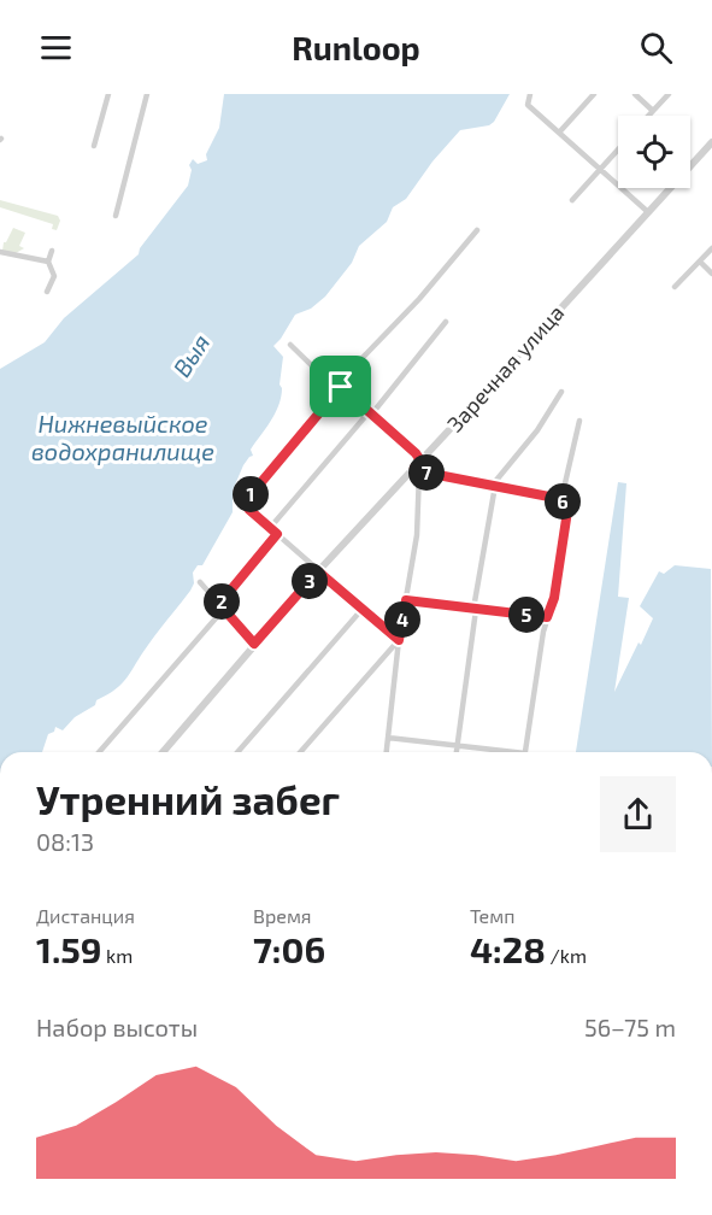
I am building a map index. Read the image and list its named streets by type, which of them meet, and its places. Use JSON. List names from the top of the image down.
{
  "streets": {
    "street": ["Заречная улица"]
  },
  "water": ["Выя", "Нижневыйское водохранилище"],
  "page": {
    "header": "Runloop",
    "pins": [
      "7",
      "1",
      "6",
      "3",
      "2",
      "5",
      "4"
    ],
    "heading": ["Утренний забег", "08:13"],
    "stats": [
      ["Дистанция", "1.59 km"],
      ["Время", "7:06"],
      ["Темп", "4:28 /km"]
    ],
    "chart": ["Набор высоты", "56–75 m"]
  }
}
